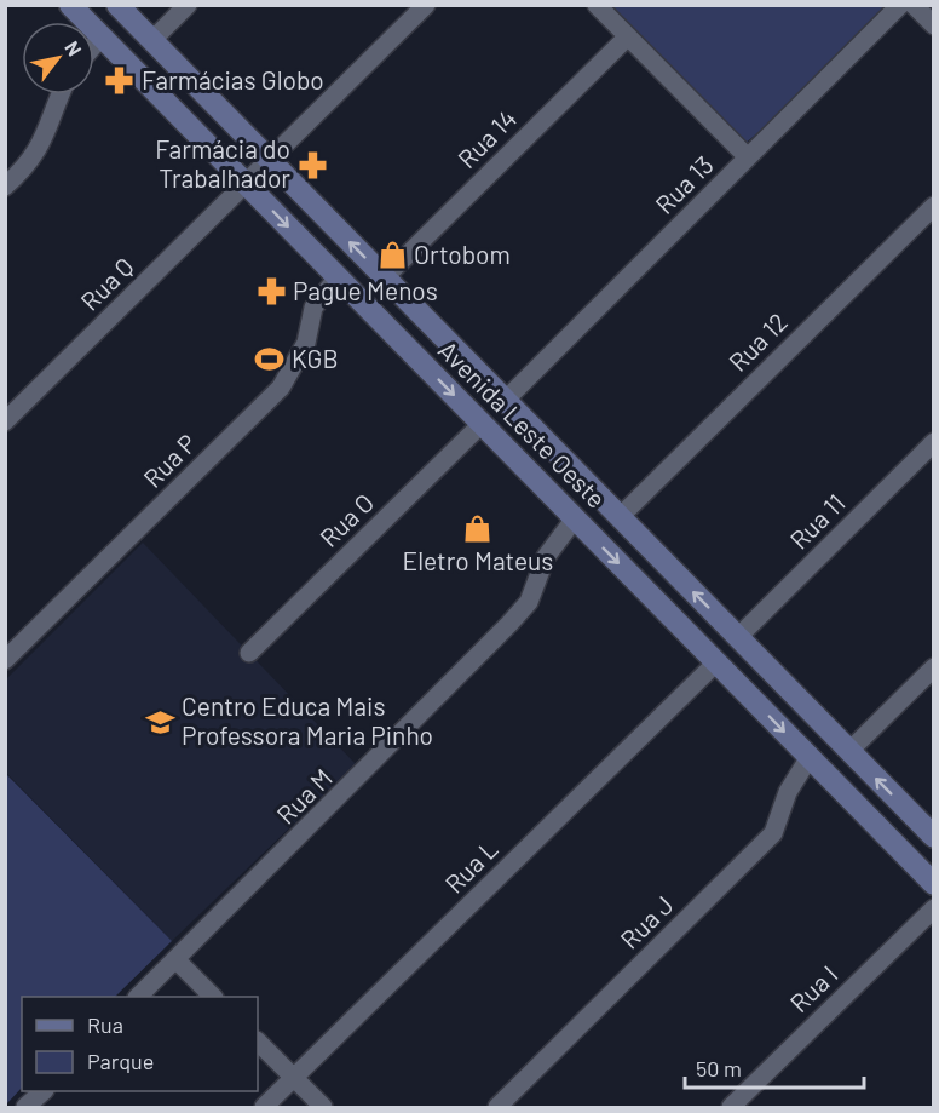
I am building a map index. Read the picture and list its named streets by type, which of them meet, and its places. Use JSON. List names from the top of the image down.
{
  "streets": {
    "main road": ["Avenida Leste Oeste"],
    "street": [
      "Rua 14",
      "Rua 13",
      "Rua Q",
      "Rua 12",
      "Rua P",
      "Rua O",
      "Rua 11",
      "Rua M",
      "Rua L",
      "Rua J",
      "Rua I"
    ]
  },
  "crossings": [
    ["Rua 14", "Avenida Leste Oeste"],
    ["Rua 13", "Avenida Leste Oeste"],
    ["Rua Q", "Avenida Leste Oeste"],
    ["Rua 12", "Avenida Leste Oeste"],
    ["Avenida Leste Oeste", "Rua P"],
    ["Avenida Leste Oeste", "Rua O"],
    ["Avenida Leste Oeste", "Rua 11"],
    ["Avenida Leste Oeste", "Rua M"],
    ["Avenida Leste Oeste", "Rua L"],
    ["Avenida Leste Oeste", "Rua J"]
  ],
  "places": {
    "pharmacy": ["Farmácias Globo", "Farmácia do Trabalhador", "Pague Menos"],
    "shop": ["Ortobom", "Eletro Mateus"],
    "sports": ["KGB"],
    "school or university": ["Centro Educa Mais Professora Maria Pinho"]
  },
  "legend": ["Rua", "Parque"],
  "scale_bar": "50 m",
  "north": "top right"
}
